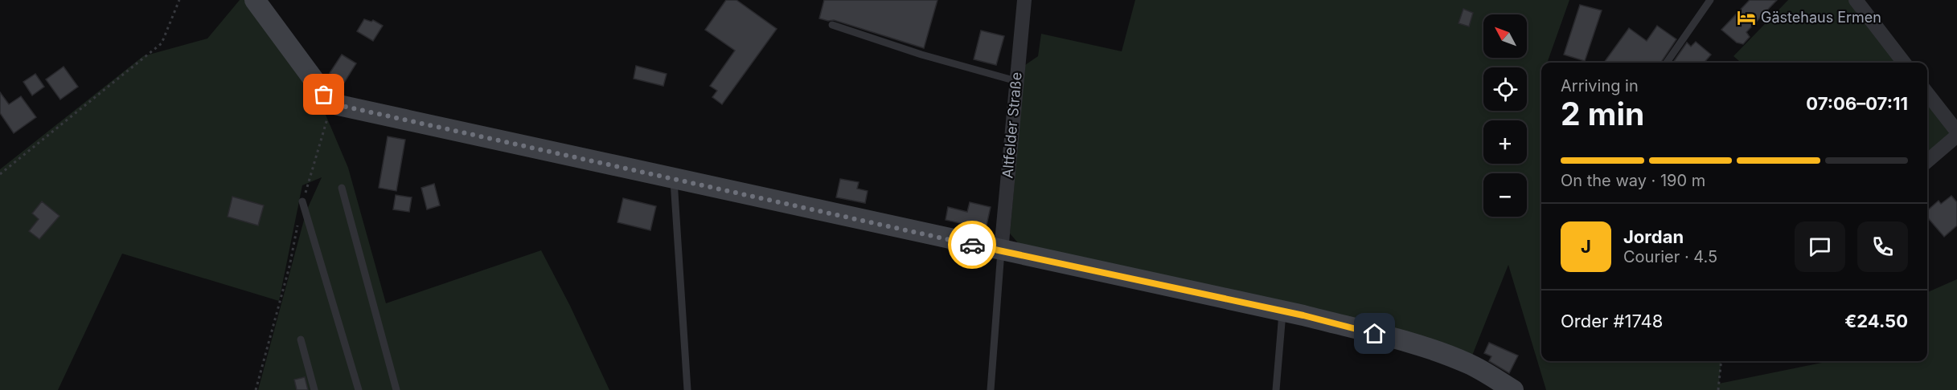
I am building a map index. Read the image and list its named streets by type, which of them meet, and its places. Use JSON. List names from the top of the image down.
{
  "streets": {
    "street": ["Altfelder Straße"]
  },
  "places": {
    "hotel": ["Gästehaus Ermen"]
  },
  "north": "top left",
  "page": {
    "map_buttons": ["+", "−"],
    "heading": ["2 min", "Arriving in", "07:06–07:11"],
    "panel": [
      "Jordan",
      "Courier · 4.5",
      "Order #1748",
      "€24.50"
    ],
    "bar": "On the way · 190 m",
    "round": "J"
  }
}
